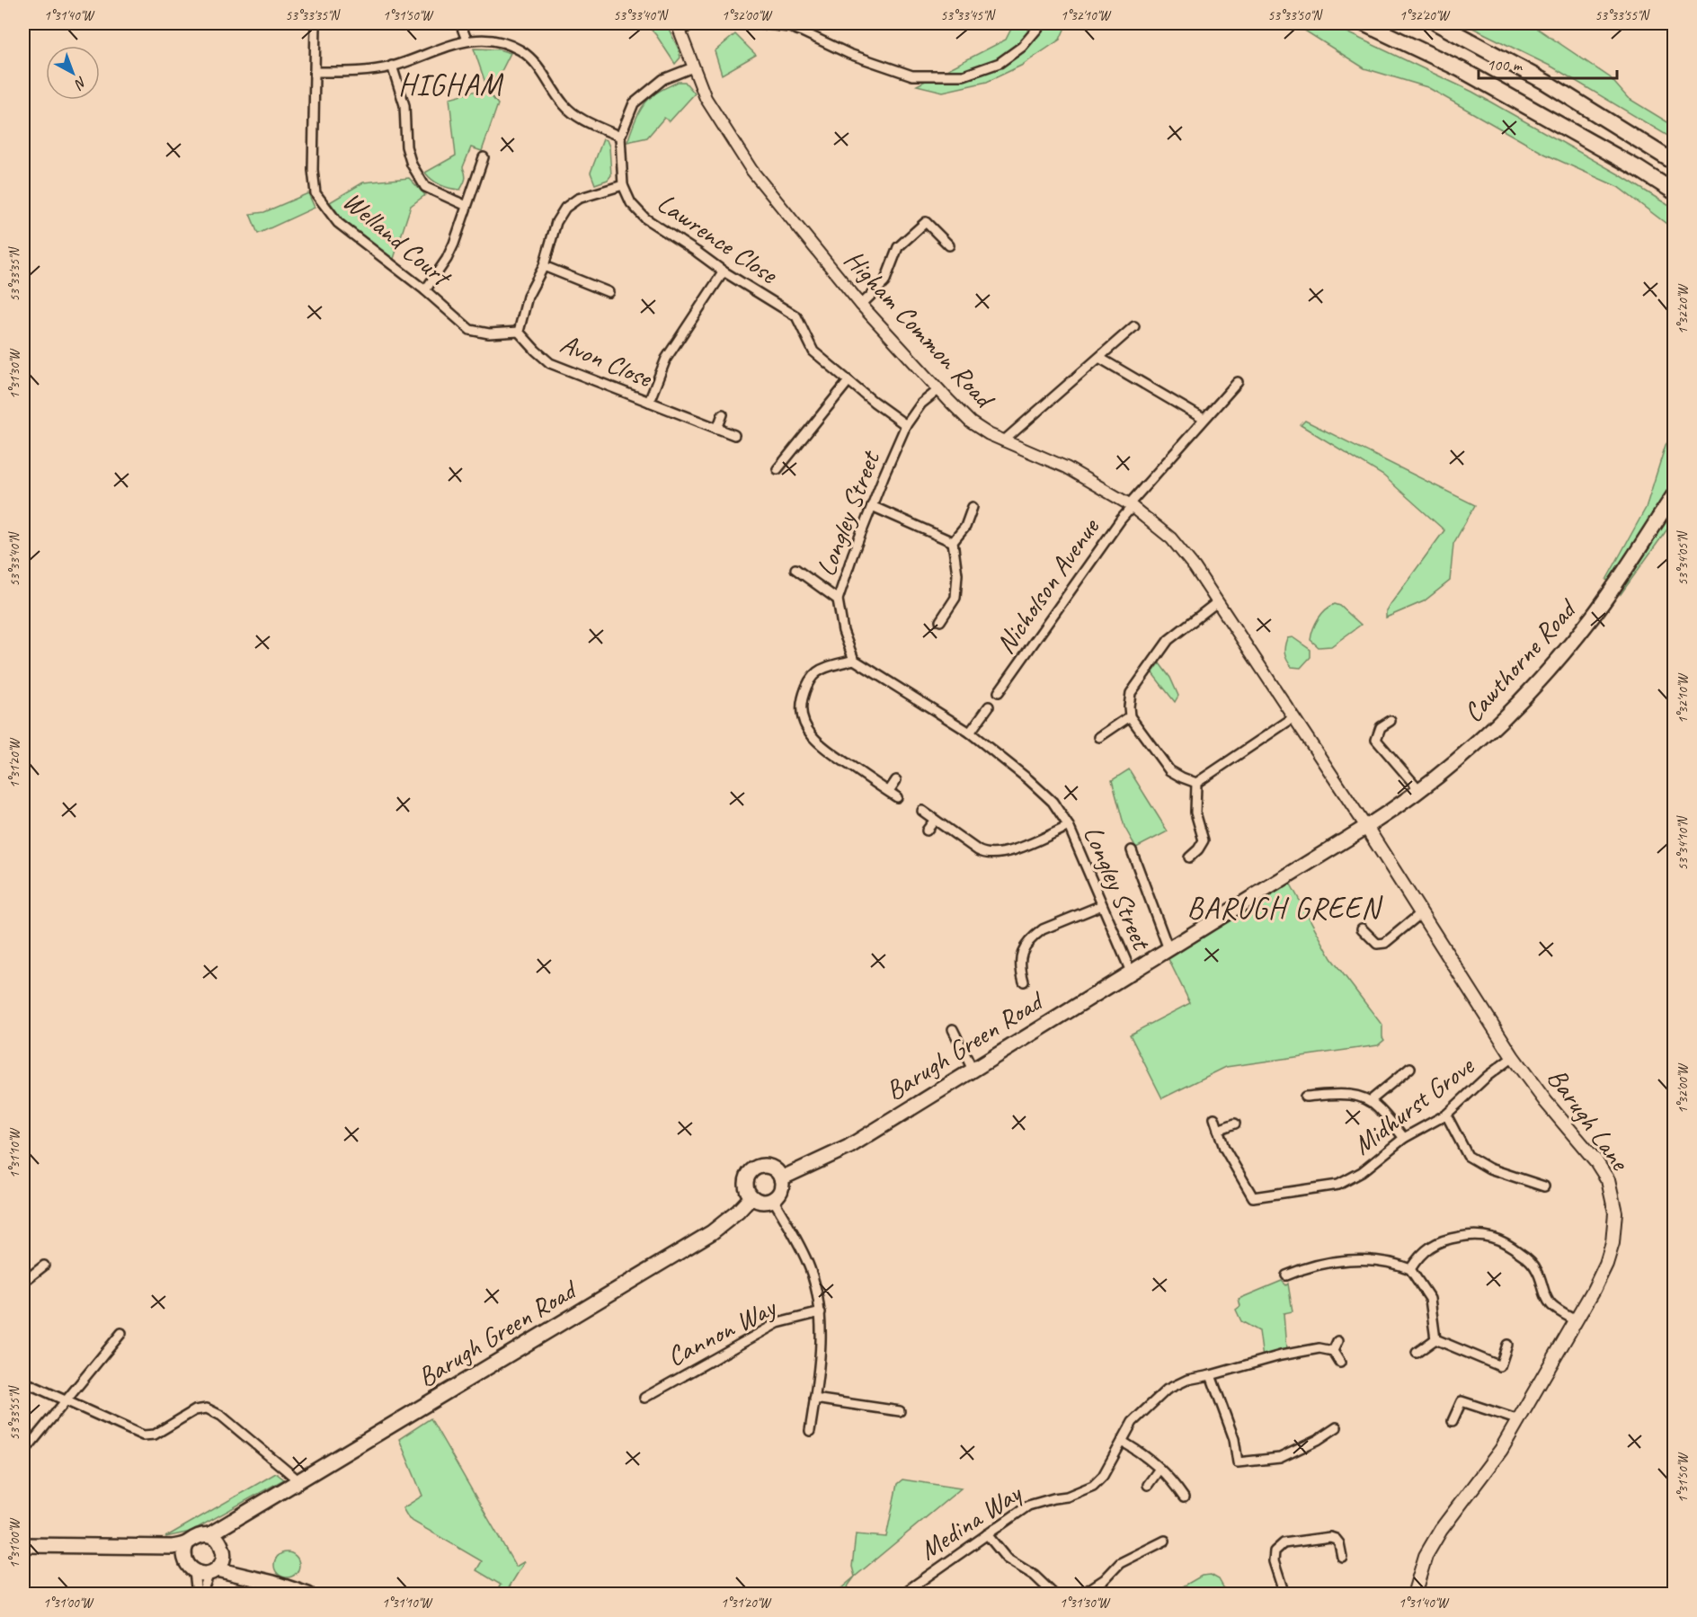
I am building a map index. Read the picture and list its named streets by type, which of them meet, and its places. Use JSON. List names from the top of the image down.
{
  "streets": {
    "main road": ["Cawthorne Road", "Barugh Green Road", "Barugh Lane"],
    "street": [
      "Welland Court",
      "Lawrence Close",
      "Higham Common Road",
      "Avon Close",
      "Longley Street",
      "Nicholson Avenue",
      "Midhurst Grove",
      "Cannon Way",
      "Medina Way"
    ]
  },
  "crossings": [
    ["Welland Court", "Avon Close"],
    ["Lawrence Close", "Higham Common Road"],
    ["Lawrence Close", "Longley Street"],
    ["Higham Common Road", "Longley Street"],
    ["Higham Common Road", "Nicholson Avenue"],
    ["Higham Common Road", "Cawthorne Road"],
    ["Higham Common Road", "Barugh Green Road"],
    ["Higham Common Road", "Barugh Lane"],
    ["Longley Street", "Barugh Green Road"],
    ["Cawthorne Road", "Barugh Green Road"],
    ["Cawthorne Road", "Barugh Lane"],
    ["Barugh Green Road", "Barugh Lane"],
    ["Barugh Green Road", "Cannon Way"],
    ["Midhurst Grove", "Barugh Lane"]
  ],
  "districts": ["HIGHAM", "BARUGH GREEN"],
  "scale_bar": "100 m",
  "north": "bottom right",
  "coordinates": [
    "1°31'40\"W",
    "53°33'35\"N",
    "1°31'50\"W",
    "53°33'40\"N",
    "1°32'00\"W",
    "53°33'45\"N",
    "1°32'10\"W",
    "53°33'50\"N",
    "1°32'20\"W",
    "53°33'55\"N",
    "1°31'30\"W",
    "53°34'05\"N",
    "1°31'20\"W",
    "53°34'10\"N",
    "1°31'10\"W",
    "1°31'00\"W"
  ]
}
